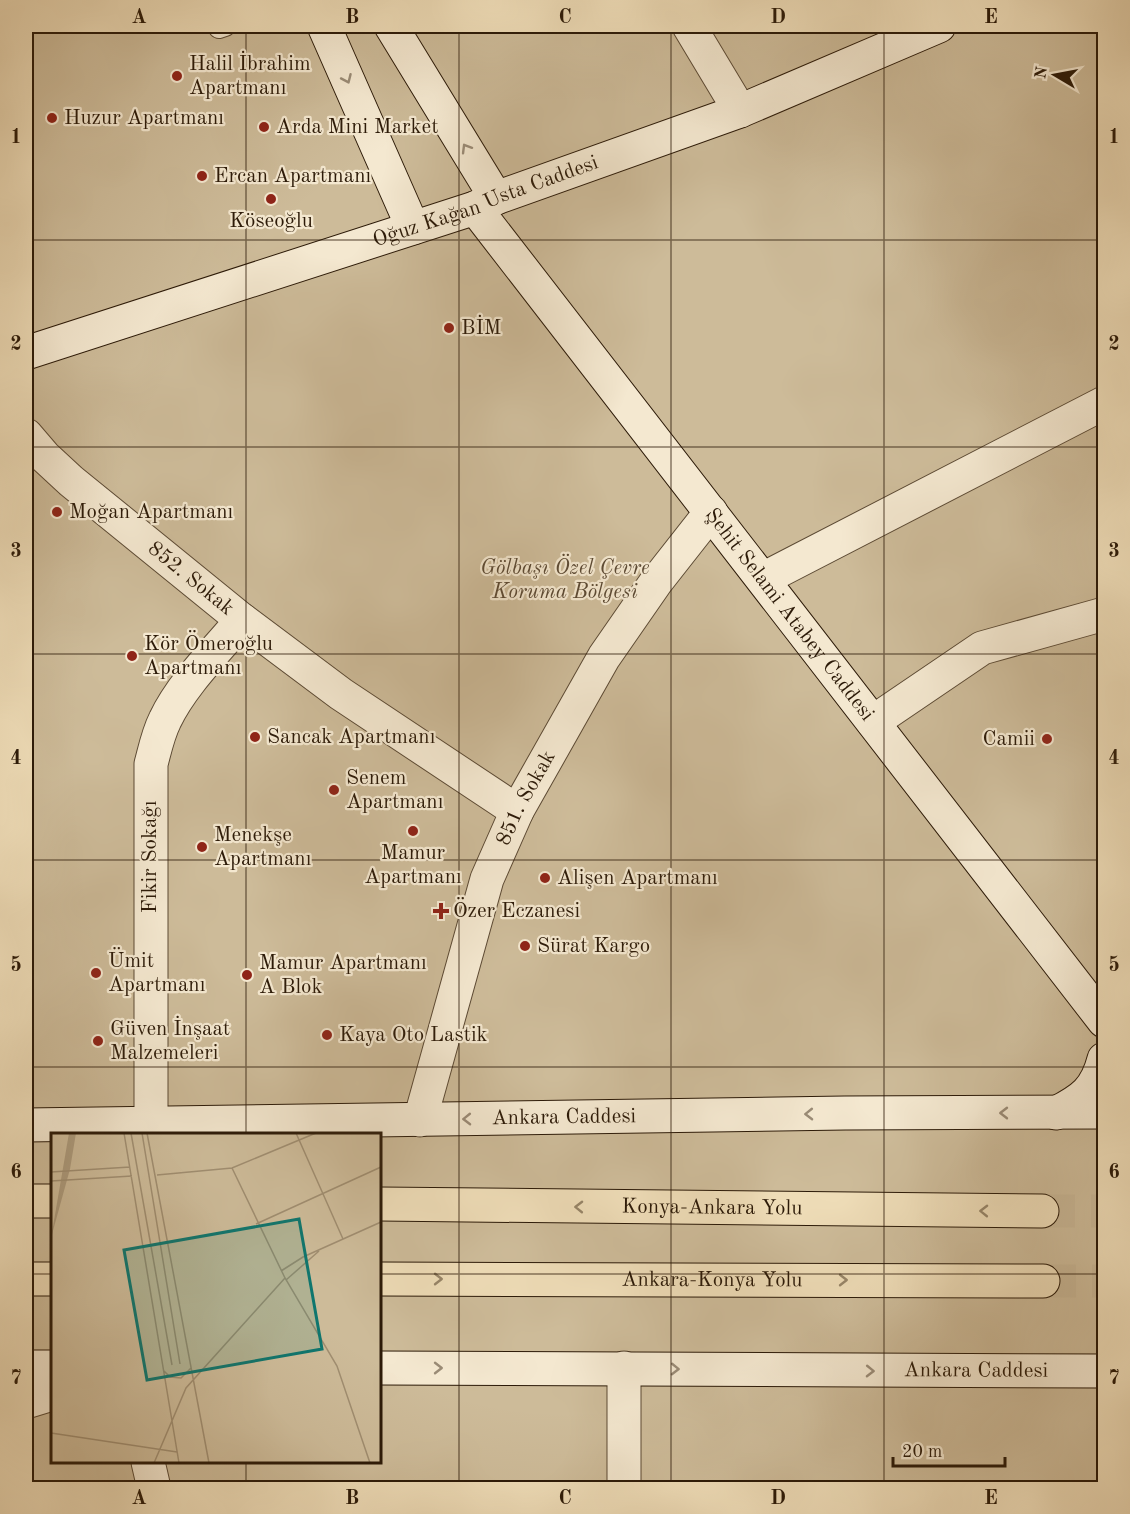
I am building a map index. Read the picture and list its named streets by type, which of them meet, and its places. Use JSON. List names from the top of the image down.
{
  "streets": {
    "highway": ["Konya-Ankara Yolu", "Ankara-Konya Yolu"],
    "street": [
      "Oğuz Kağan Usta Caddesi",
      "852. Sokak",
      "Şehit Selami Atabey Caddesi",
      "851. Sokak",
      "Fikir Sokağı",
      "Ankara Caddesi"
    ]
  },
  "crossings": [
    ["Oğuz Kağan Usta Caddesi", "Şehit Selami Atabey Caddesi"],
    ["852. Sokak", "851. Sokak"],
    ["852. Sokak", "Fikir Sokağı"],
    ["Şehit Selami Atabey Caddesi", "851. Sokak"],
    ["851. Sokak", "Ankara Caddesi"],
    ["Fikir Sokağı", "Ankara Caddesi"]
  ],
  "one_way": ["Konya-Ankara Yolu", "Ankara-Konya Yolu"],
  "parks": ["Gölbaşı Özel Çevre Koruma Bölgesi"],
  "places": {
    "other": [
      "Halil İbrahim Apartmanı",
      "Huzur Apartmanı",
      "Arda Mini Market",
      "Ercan Apartmanı",
      "Köseoğlu",
      "BİM",
      "Moğan Apartmanı",
      "Kör Ömeroğlu Apartmanı",
      "Sancak Apartmanı",
      "Camii",
      "Senem Apartmanı",
      "Mamur Apartmanı",
      "Menekşe Apartmanı",
      "Alişen Apartmanı",
      "Sürat Kargo",
      "Ümit Apartmanı",
      "Mamur Apartmanı A Blok",
      "Kaya Oto Lastik",
      "Güven İnşaat Malzemeleri"
    ],
    "health": ["Özer Eczanesi"]
  },
  "scale_bar": "20 m",
  "north": "left",
  "grid": {
    "columns": [
      "A",
      "B",
      "C",
      "D",
      "E"
    ],
    "rows": [
      "1",
      "2",
      "3",
      "4",
      "5",
      "6",
      "7"
    ]
  }
}
